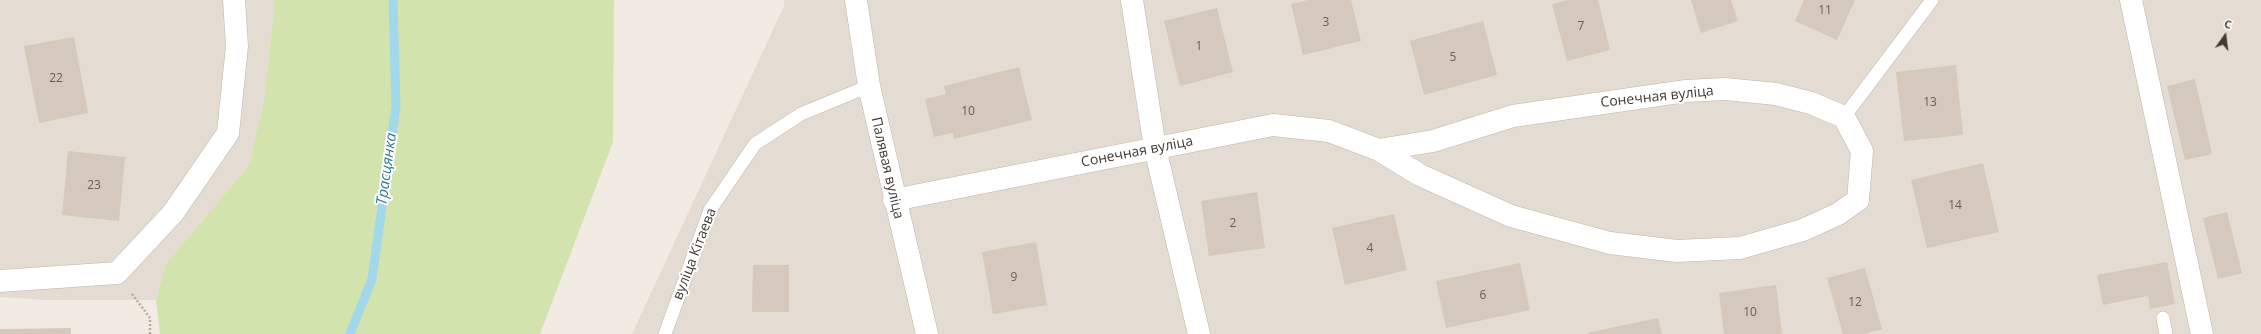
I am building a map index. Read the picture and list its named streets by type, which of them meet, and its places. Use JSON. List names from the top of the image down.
{
  "streets": {
    "street": ["Сонечная вуліца", "Палявая вуліца"],
    "lane": ["вуліца Кітаева"]
  },
  "crossings": [
    ["Сонечная вуліца", "Палявая вуліца"],
    ["Палявая вуліца", "вуліца Кітаева"]
  ],
  "water": ["Трасцянка"],
  "house_numbers": [
    "11",
    "3",
    "7",
    "1",
    "5",
    "22",
    "13",
    "10",
    "23",
    "14",
    "2",
    "4",
    "9",
    "6",
    "12",
    "10"
  ],
  "north": "top"
}
